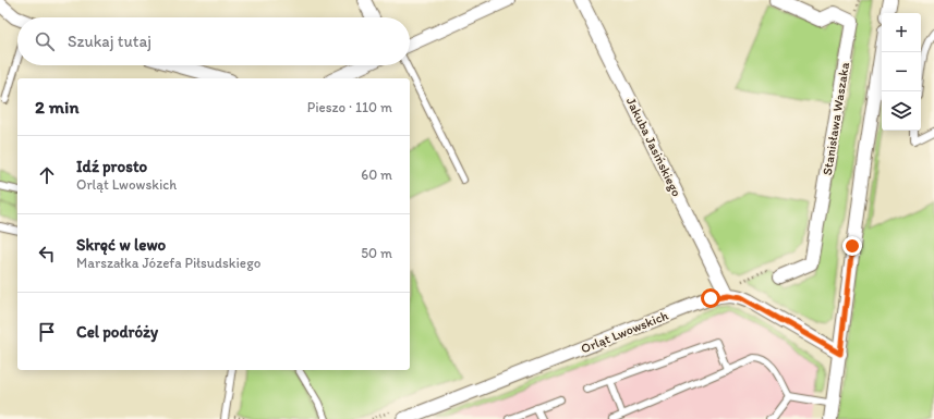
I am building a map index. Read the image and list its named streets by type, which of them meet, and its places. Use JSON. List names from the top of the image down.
{
  "streets": {
    "street": ["Stanisława Waszaka", "Jakuba Jasińskiego", "Orląt Lwowskich"]
  },
  "crossings": [
    ["Jakuba Jasińskiego", "Orląt Lwowskich"]
  ],
  "page": {
    "map_buttons": ["+", "−"],
    "search": "Szukaj tutaj",
    "heading": ["2 min", "Pieszo · 110 m"],
    "list": [
      ["Idź prosto", "Orląt Lwowskich", "60 m"],
      ["Skręć w lewo", "Marszałka Józefa Piłsudskiego", "50 m"],
      "Cel podróży"
    ]
  }
}
